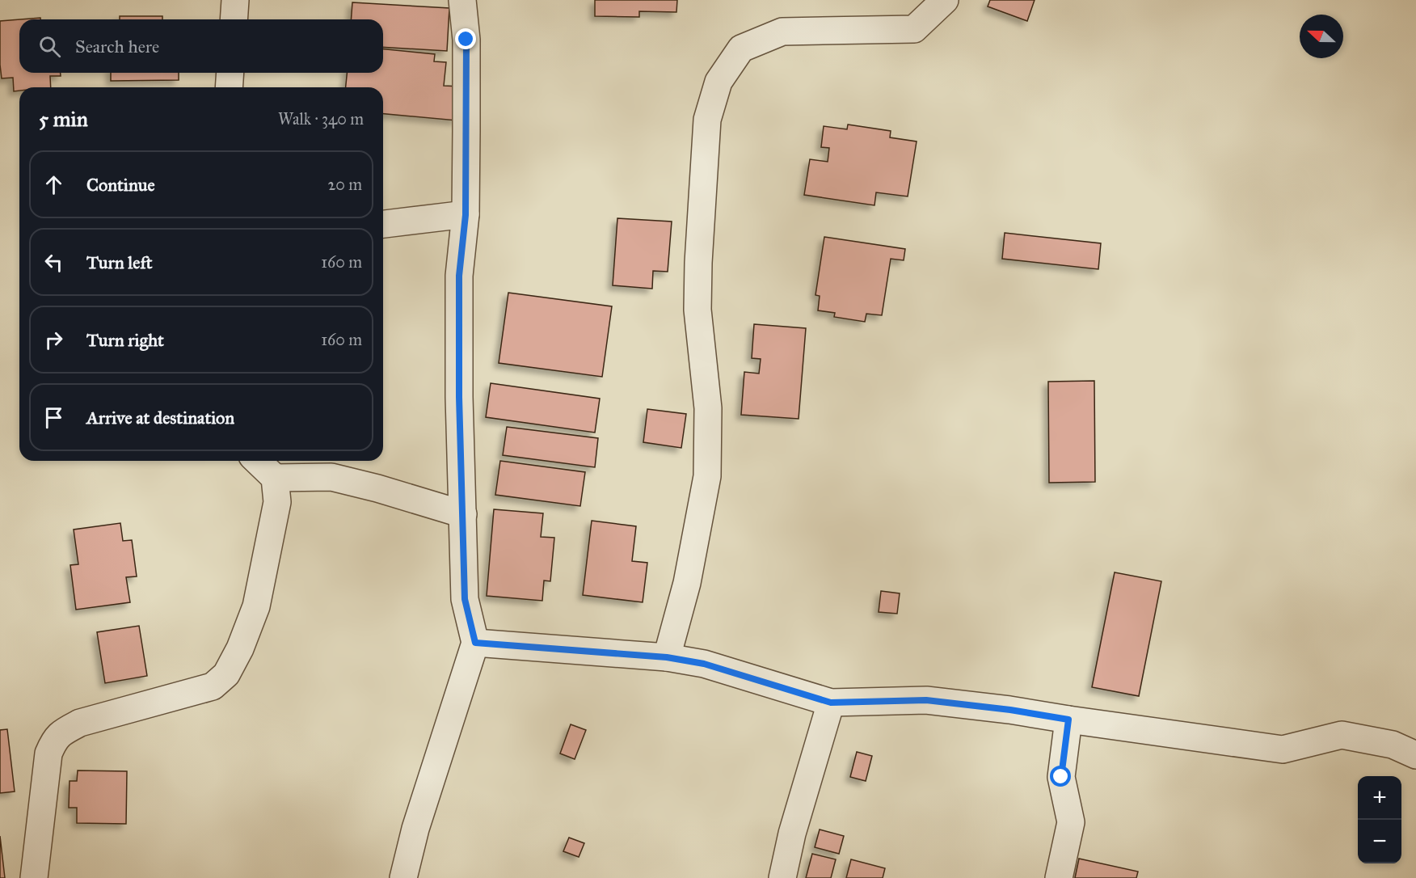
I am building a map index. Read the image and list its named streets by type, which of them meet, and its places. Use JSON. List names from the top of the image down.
{
  "north": "left",
  "page": {
    "search": "Search here",
    "heading": ["5 min", "Walk · 340 m"],
    "list": [
      ["Continue", "20 m"],
      ["Turn left", "160 m"],
      ["Turn right", "160 m"],
      "Arrive at destination"
    ],
    "map_buttons": ["+", "−"]
  }
}
